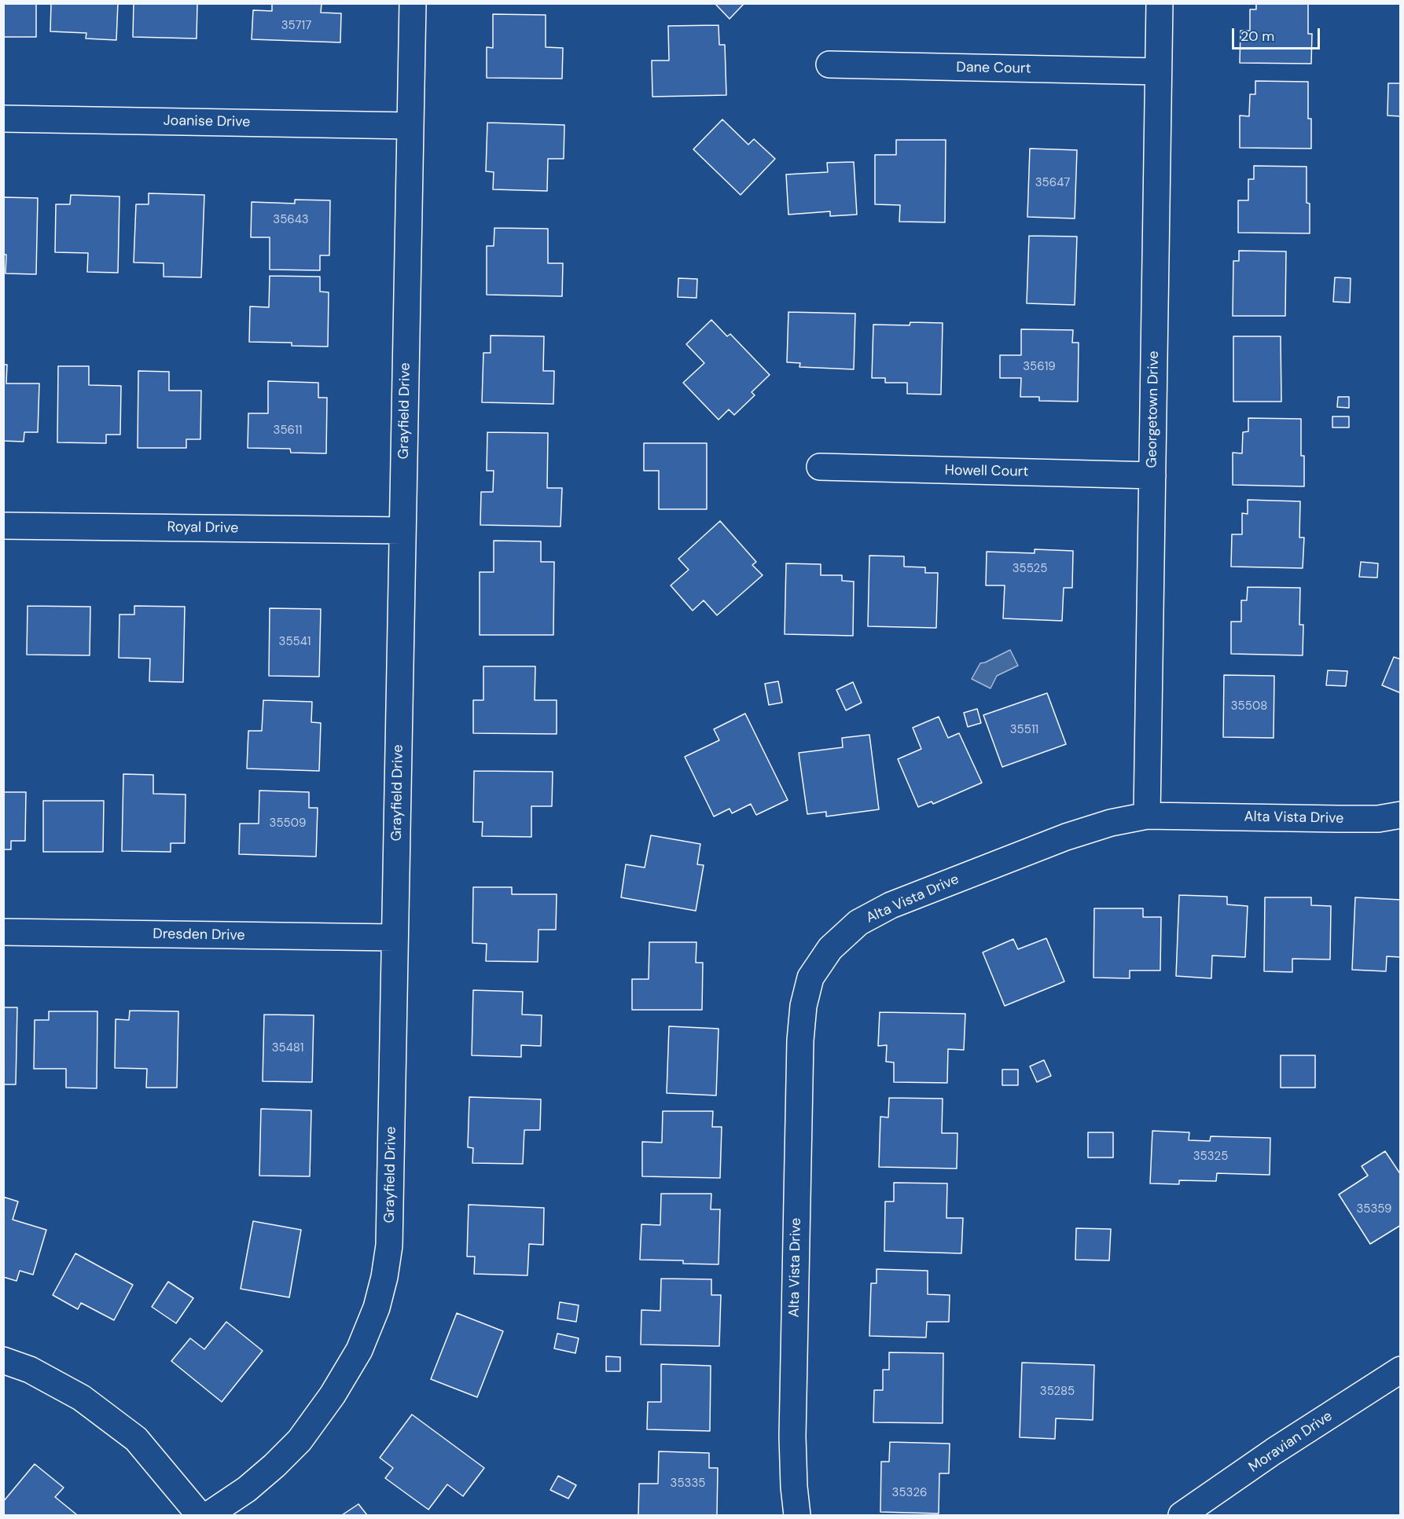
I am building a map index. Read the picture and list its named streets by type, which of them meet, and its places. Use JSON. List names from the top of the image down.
{
  "streets": {
    "street": [
      "Dane Court",
      "Joanise Drive",
      "Georgetown Drive",
      "Grayfield Drive",
      "Howell Court",
      "Royal Drive",
      "Alta Vista Drive",
      "Dresden Drive",
      "Moravian Drive"
    ]
  },
  "crossings": [
    ["Dane Court", "Georgetown Drive"],
    ["Joanise Drive", "Grayfield Drive"],
    ["Georgetown Drive", "Howell Court"],
    ["Georgetown Drive", "Alta Vista Drive"],
    ["Grayfield Drive", "Royal Drive"],
    ["Grayfield Drive", "Dresden Drive"]
  ],
  "house_numbers": [
    "35717",
    "35647",
    "35643",
    "35619",
    "35611",
    "35525",
    "35541",
    "35508",
    "35511",
    "35509",
    "35481",
    "35325",
    "35359",
    "35285",
    "35335",
    "35326"
  ],
  "scale_bar": "20 m"
}
